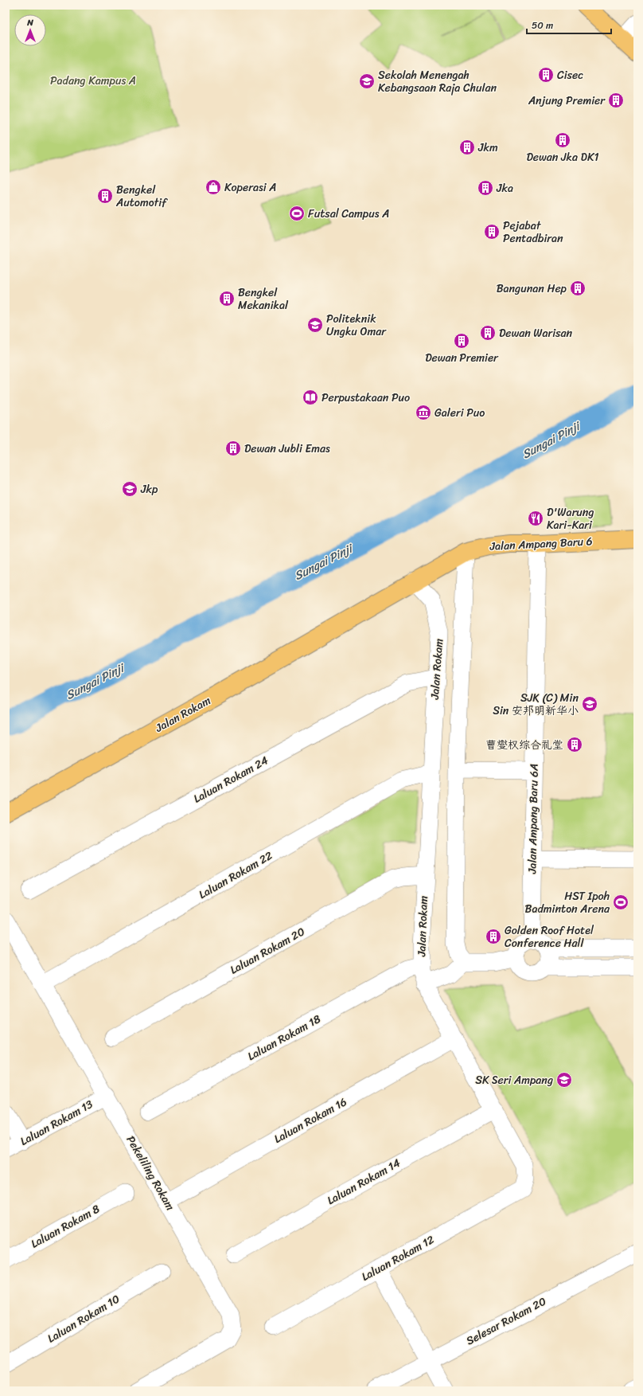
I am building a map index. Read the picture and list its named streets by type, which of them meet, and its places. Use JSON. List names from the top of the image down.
{
  "streets": {
    "main road": ["Jalan Ampang Baru 6", "Jalan Rokam"],
    "street": [
      "Laluan Rokam 24",
      "Jalan Ampang Baru 6A",
      "Laluan Rokam 22",
      "Laluan Rokam 20",
      "Laluan Rokam 18",
      "Laluan Rokam 16",
      "Laluan Rokam 13",
      "Pekeliling Rokam",
      "Laluan Rokam 14",
      "Laluan Rokam 8",
      "Laluan Rokam 12",
      "Laluan Rokam 10",
      "Selesar Rokam 20"
    ]
  },
  "crossings": [
    ["Jalan Ampang Baru 6", "Jalan Rokam"],
    ["Jalan Ampang Baru 6", "Jalan Ampang Baru 6A"],
    ["Jalan Rokam", "Laluan Rokam 24"],
    ["Jalan Rokam", "Laluan Rokam 22"],
    ["Jalan Rokam", "Laluan Rokam 20"],
    ["Jalan Rokam", "Laluan Rokam 18"],
    ["Jalan Rokam", "Laluan Rokam 16"],
    ["Jalan Rokam", "Laluan Rokam 14"],
    ["Jalan Rokam", "Laluan Rokam 12"],
    ["Laluan Rokam 22", "Pekeliling Rokam"],
    ["Laluan Rokam 16", "Pekeliling Rokam"],
    ["Laluan Rokam 13", "Pekeliling Rokam"]
  ],
  "water": ["Sungai Pinji"],
  "parks": ["Padang Kampus A"],
  "places": {
    "building": [
      "Cisec",
      "Anjung Premier",
      "Dewan Jka DK1",
      "Jkm",
      "Jka",
      "Bengkel Automotif",
      "Pejabat Pentadbiran",
      "Bangunan Hep",
      "Bengkel Mekanikal",
      "Dewan Warisan",
      "Dewan Premier",
      "Dewan Jubli Emas",
      "曹燮权综合礼堂",
      "Golden Roof Hotel Conference Hall"
    ],
    "school or university": [
      "Sekolah Menengah Kebangsaan Raja Chulan",
      "Politeknik Ungku Omar",
      "Jkp",
      "SJK (C) Min Sin 安邦明新华小",
      "SK Seri Ampang"
    ],
    "shop": ["Koperasi A"],
    "sports": ["Futsal Campus A", "HST Ipoh Badminton Arena"],
    "library": ["Perpustakaan Puo"],
    "museum": ["Galeri Puo"],
    "restaurant": ["D'Warung Kari-Kari"]
  },
  "scale_bar": "50 m",
  "north": "top"
}
